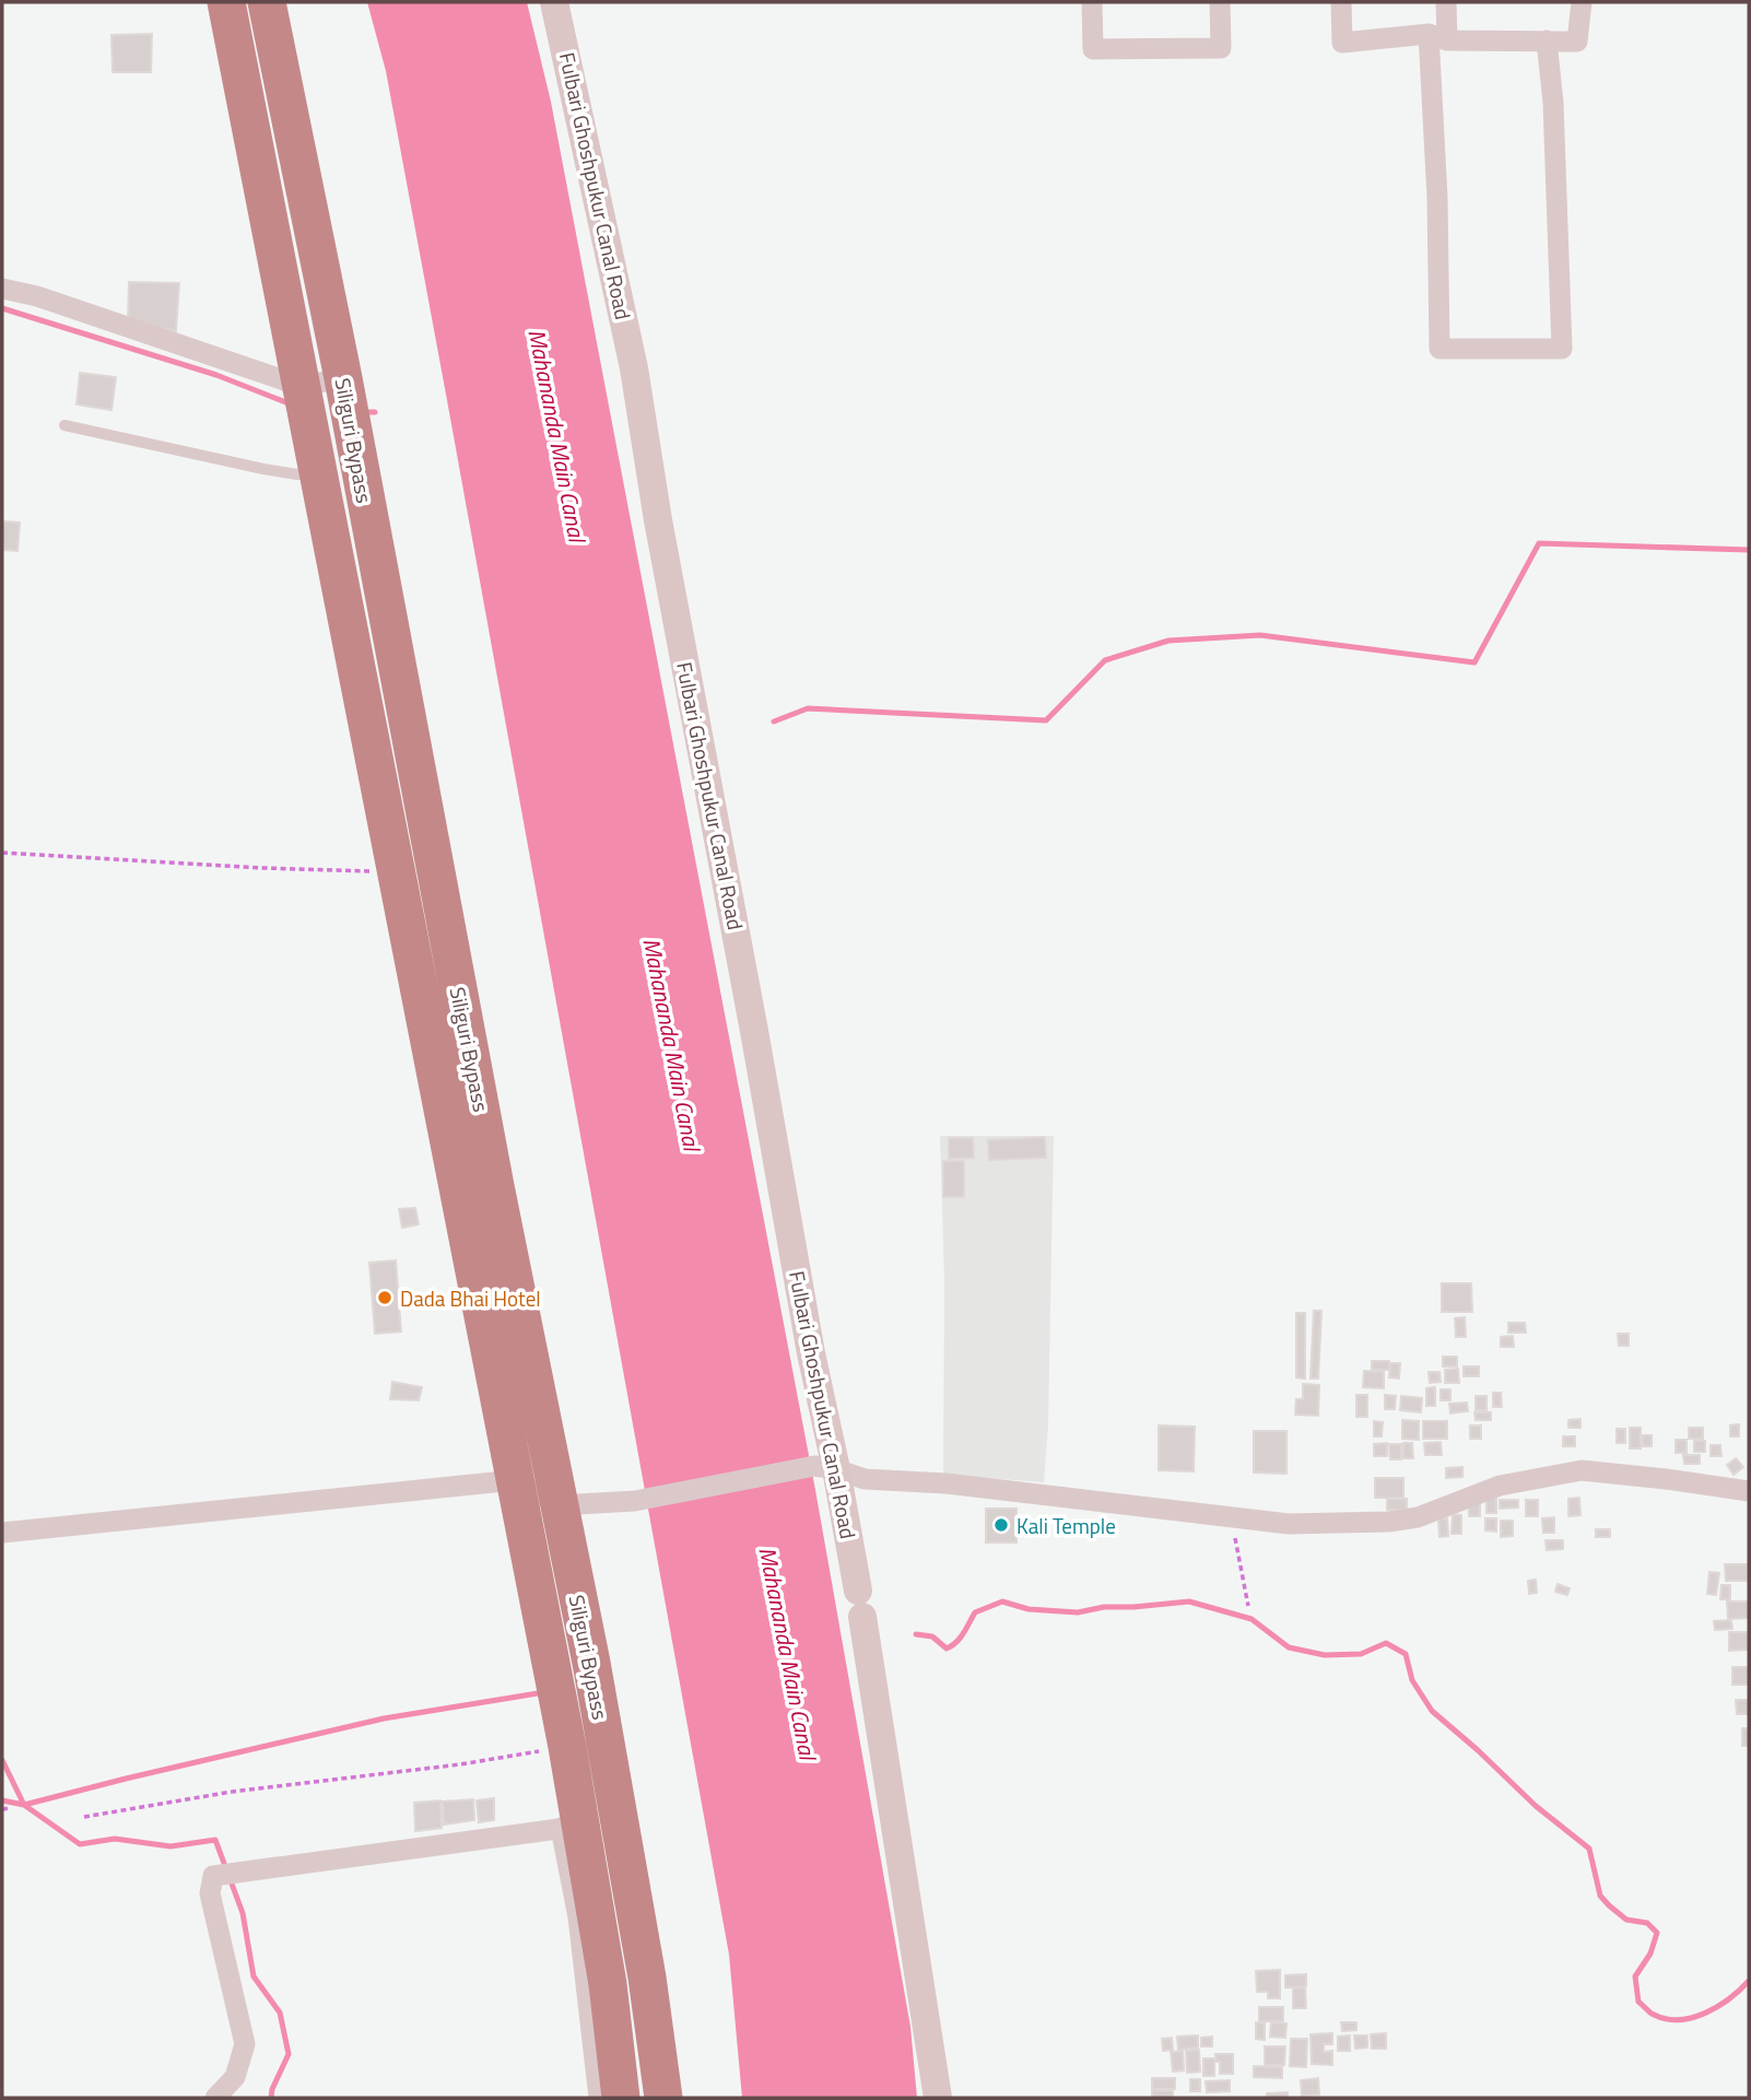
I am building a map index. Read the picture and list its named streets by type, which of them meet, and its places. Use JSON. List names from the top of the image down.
{
  "streets": {
    "highway": ["Siliguri Bypass"],
    "street": ["Fulbari Ghoshpukur Canal Road"]
  },
  "water": ["Mahananda Main Canal"],
  "places": ["Dada Bhai Hotel", "Kali Temple"]
}
